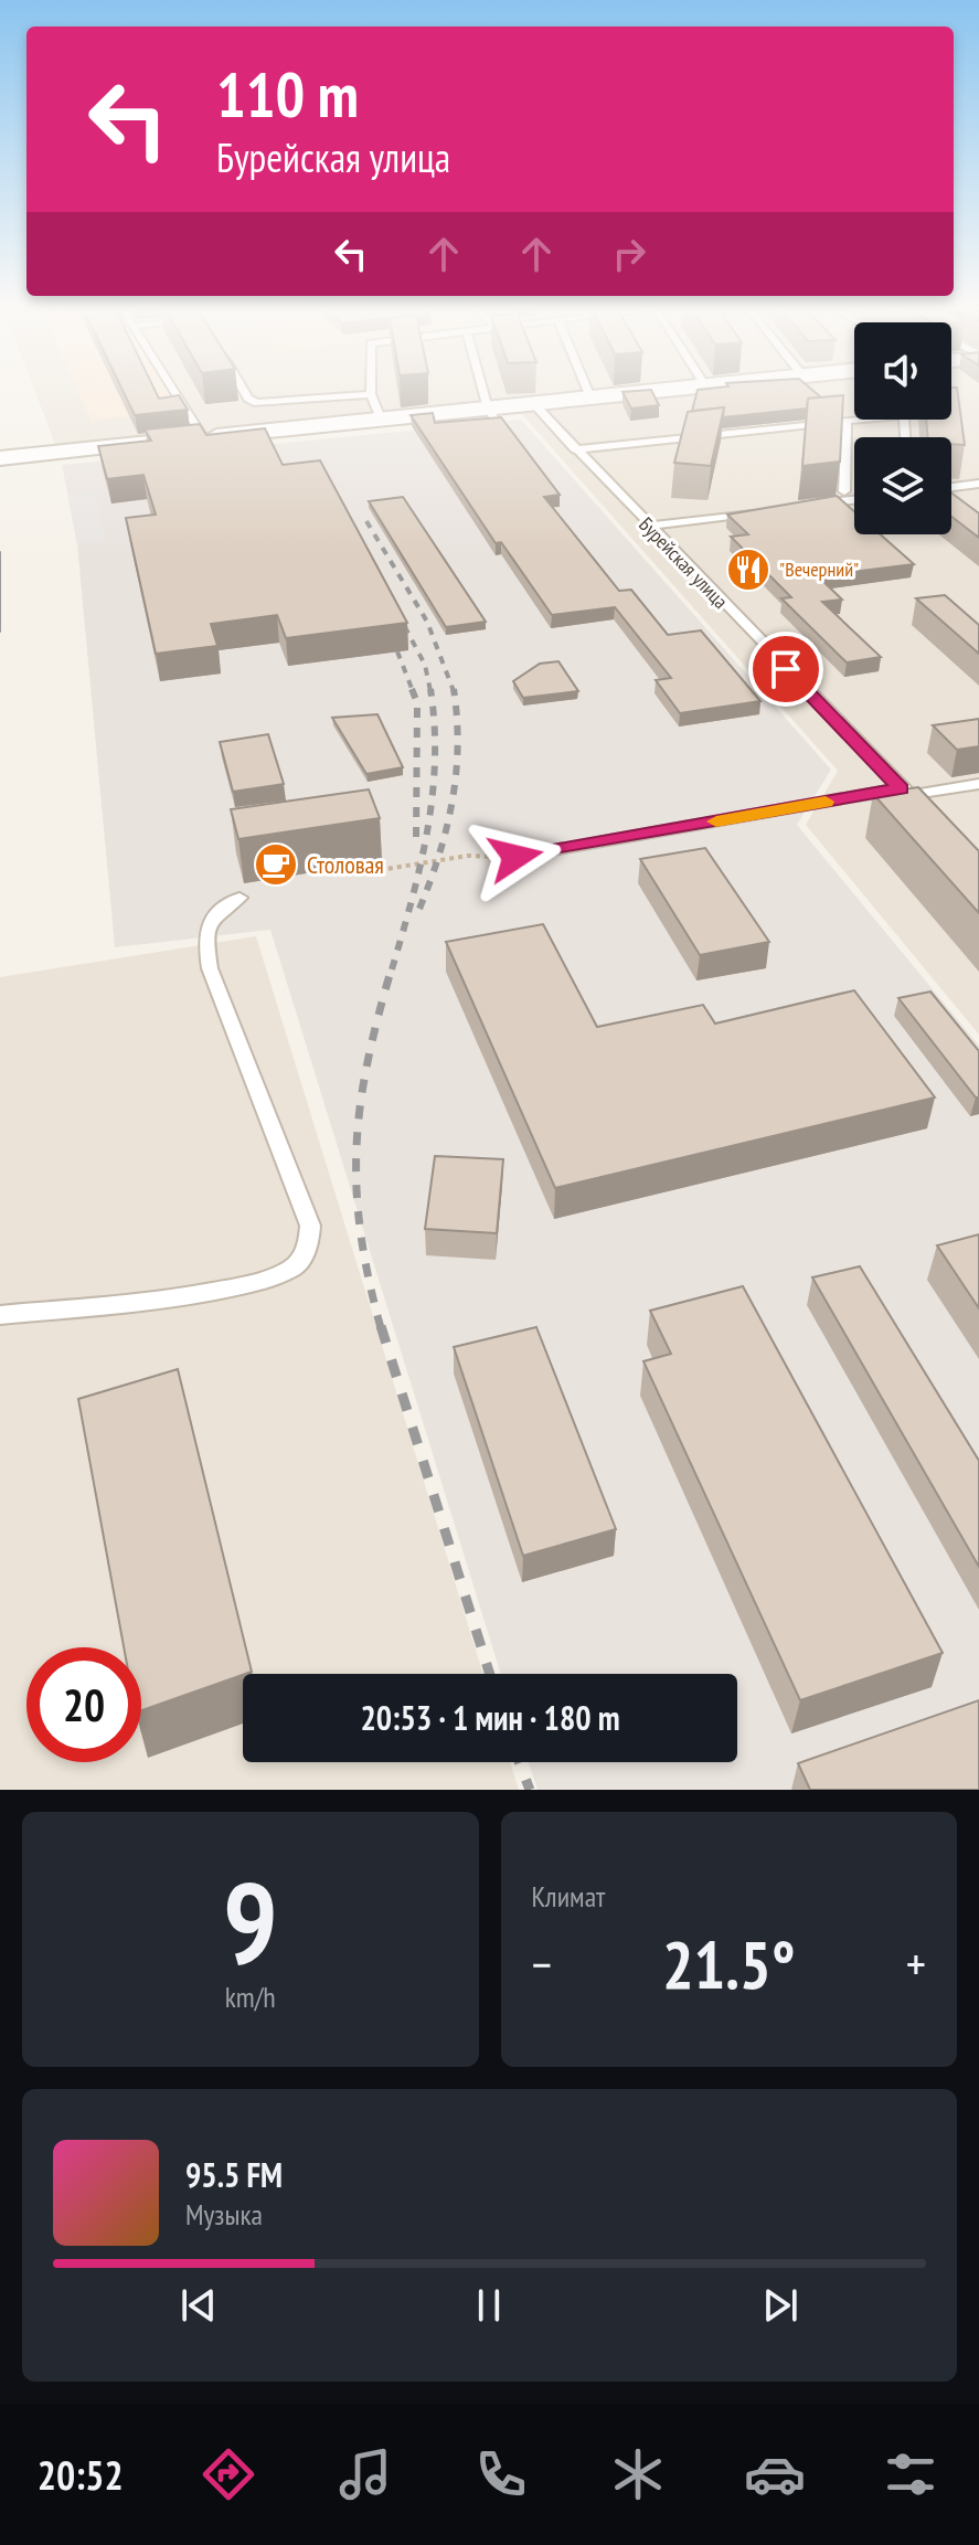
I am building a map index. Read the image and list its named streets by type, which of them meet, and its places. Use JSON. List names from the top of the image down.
{
  "streets": {
    "lane": ["Бурейская улица"]
  },
  "places": {
    "restaurant": ["\"Вечерний\""],
    "cafe": ["Столовая"]
  },
  "page": {
    "turn": ["110 m", "Бурейская улица"],
    "limit": "20",
    "trip": "20:53 · 1 мин · 180 m",
    "tile": [
      ["9", "km/h"],
      "Климат"
    ],
    "heat": ["−", "21.5°", "+"],
    "song": ["95.5 FM", "Музыка"],
    "tabs": "20:52"
  }
}
